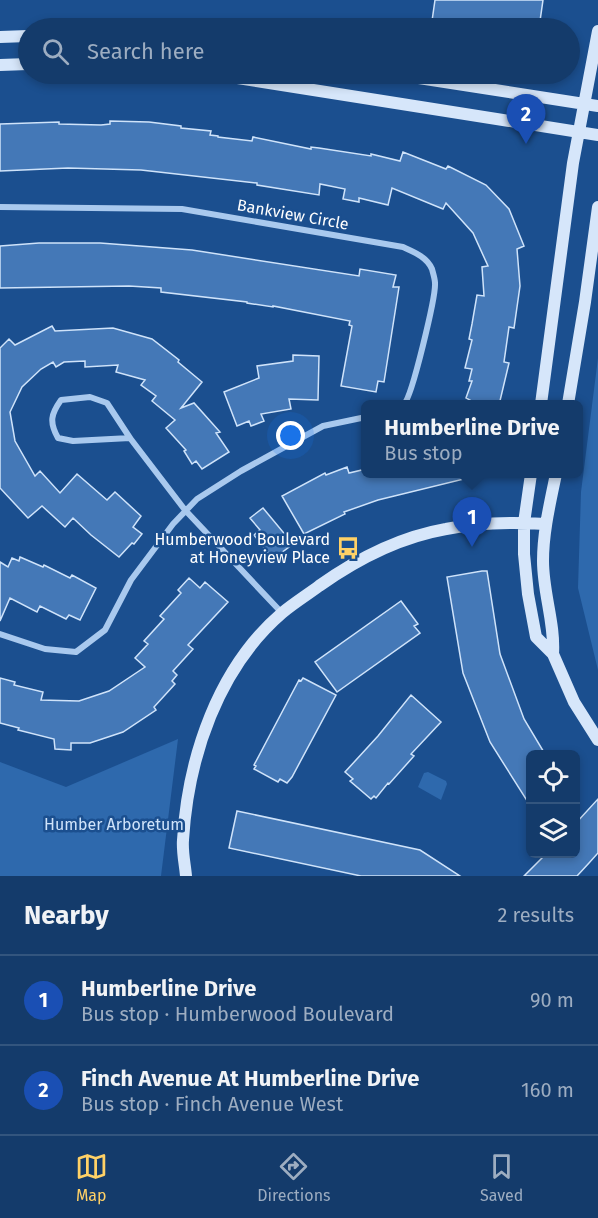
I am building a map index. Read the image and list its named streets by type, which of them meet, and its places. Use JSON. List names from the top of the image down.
{
  "streets": {
    "street": ["Bankview Circle"]
  },
  "parks": ["Humber Arboretum"],
  "places": {
    "bus stop": ["Humberwood Boulevard at Honeyview Place"]
  },
  "page": {
    "search": "Search here",
    "pins": ["2", "1"],
    "popup": ["Humberline Drive", "Bus stop"],
    "heading": ["Nearby", "2 results"],
    "list": [
      {
        "mark": "1",
        "name": "Humberline Drive",
        "note": "Bus stop · Humberwood Boulevard",
        "value": "90 m"
      },
      {
        "mark": "2",
        "name": "Finch Avenue At Humberline Drive",
        "note": "Bus stop · Finch Avenue West",
        "value": "160 m"
      }
    ],
    "nav": ["Map", "Directions", "Saved"]
  }
}
